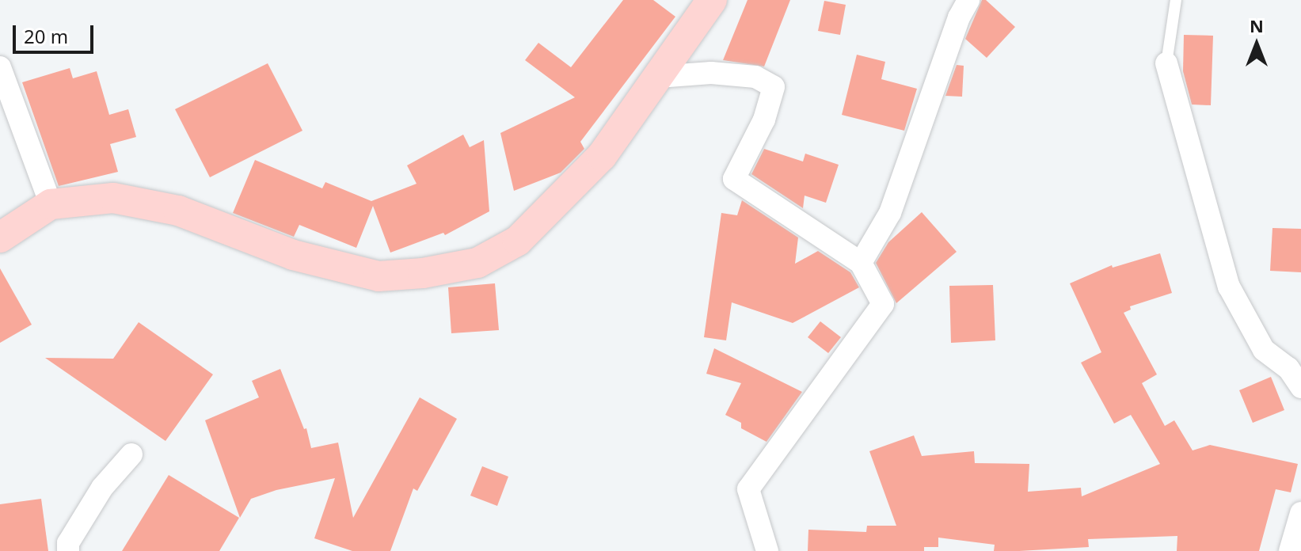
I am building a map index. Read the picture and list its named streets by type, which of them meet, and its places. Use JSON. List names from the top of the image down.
{
  "scale_bar": "20 m",
  "north": "top"
}
